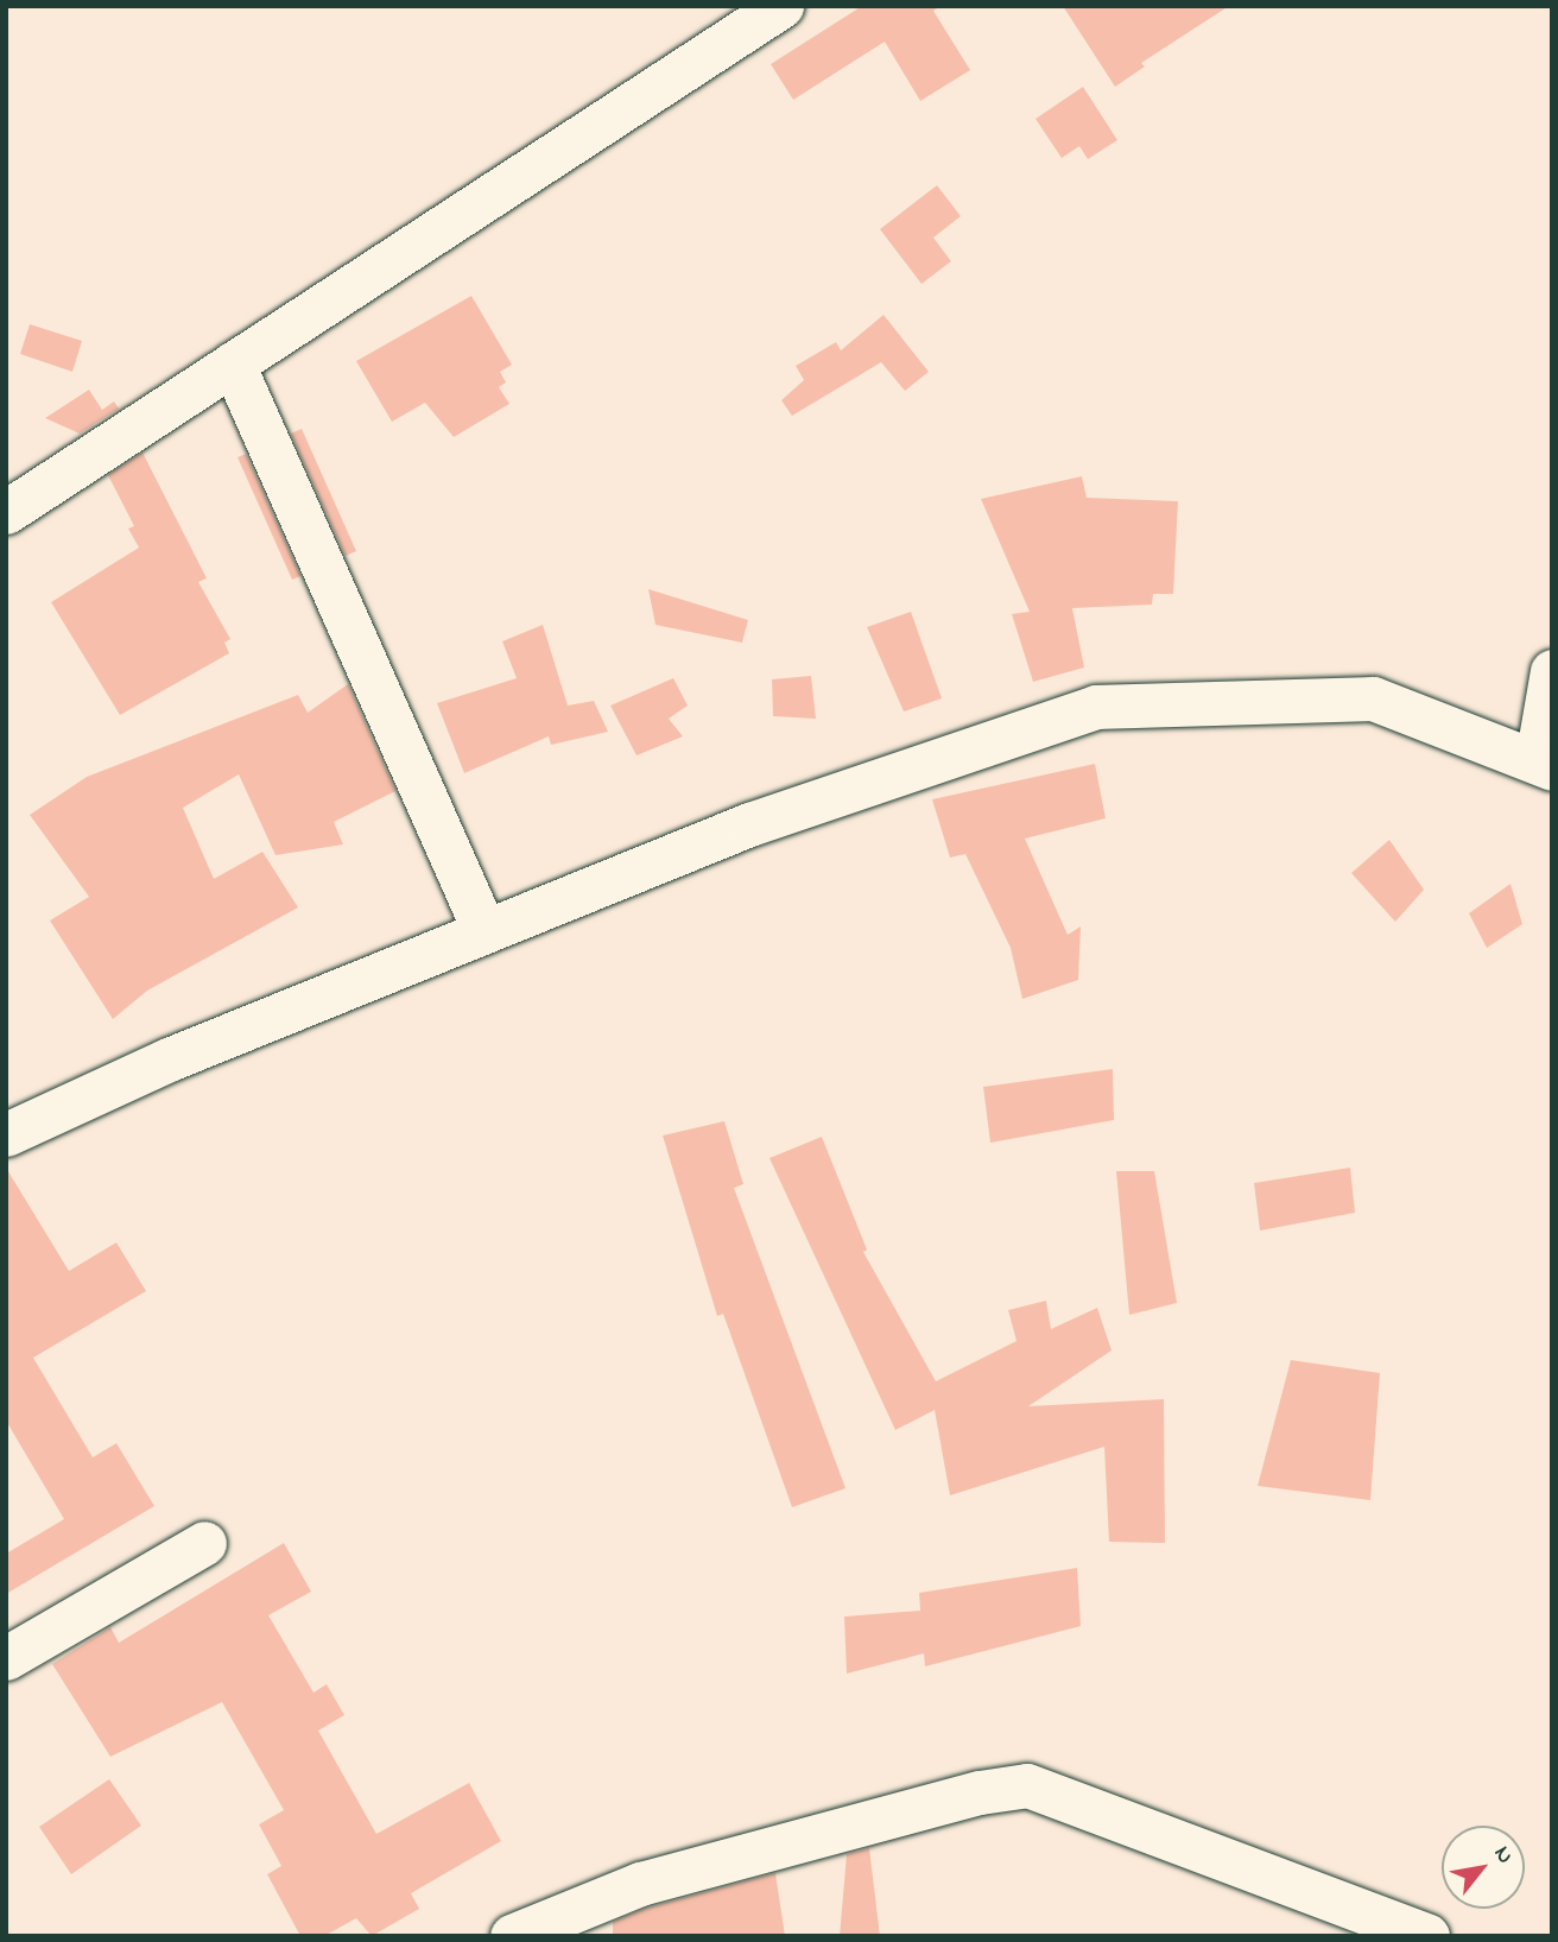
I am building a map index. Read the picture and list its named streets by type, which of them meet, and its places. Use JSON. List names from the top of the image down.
{
  "north": "top right"
}
